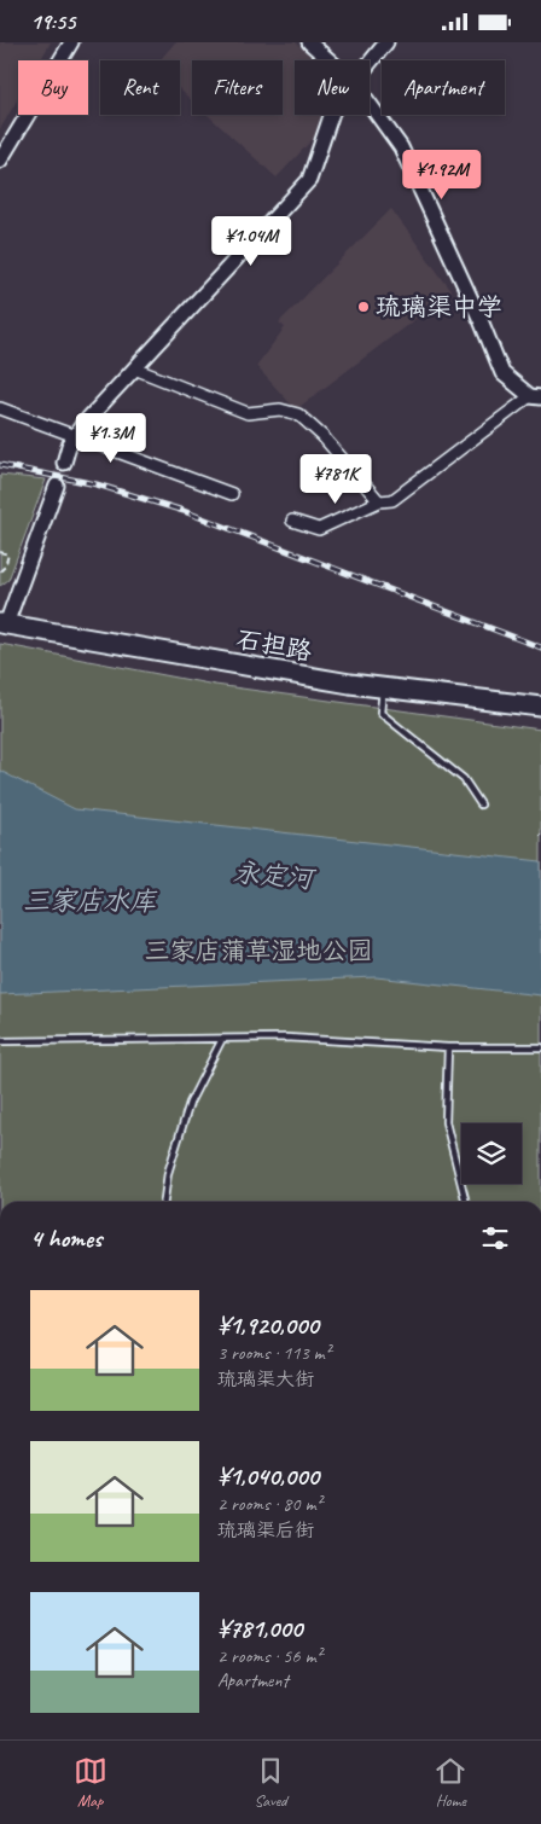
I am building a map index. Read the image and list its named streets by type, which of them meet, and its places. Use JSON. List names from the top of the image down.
{
  "streets": {
    "main road": ["石担路"]
  },
  "water": ["永定河", "三家店水库"],
  "parks": ["三家店蒲草湿地公园"],
  "places": ["琉璃渠中学"],
  "page": {
    "status": "19:55",
    "chip": [
      "Buy",
      "Rent",
      "Filters",
      "New",
      "Apartment"
    ],
    "price": [
      "¥1.92M",
      "¥1.04M",
      "¥1.3M",
      "¥781K"
    ],
    "heading": "4 homes",
    "list": [
      {
        "name": "¥1,920,000",
        "note": "3 rooms · 113 m² · 琉璃渠大街"
      },
      {
        "name": "¥1,040,000",
        "note": "2 rooms · 80 m² · 琉璃渠后街"
      },
      {
        "name": "¥781,000",
        "note": "2 rooms · 56 m² · Apartment"
      }
    ],
    "tabs": ["Map", "Saved", "Home"]
  }
}
